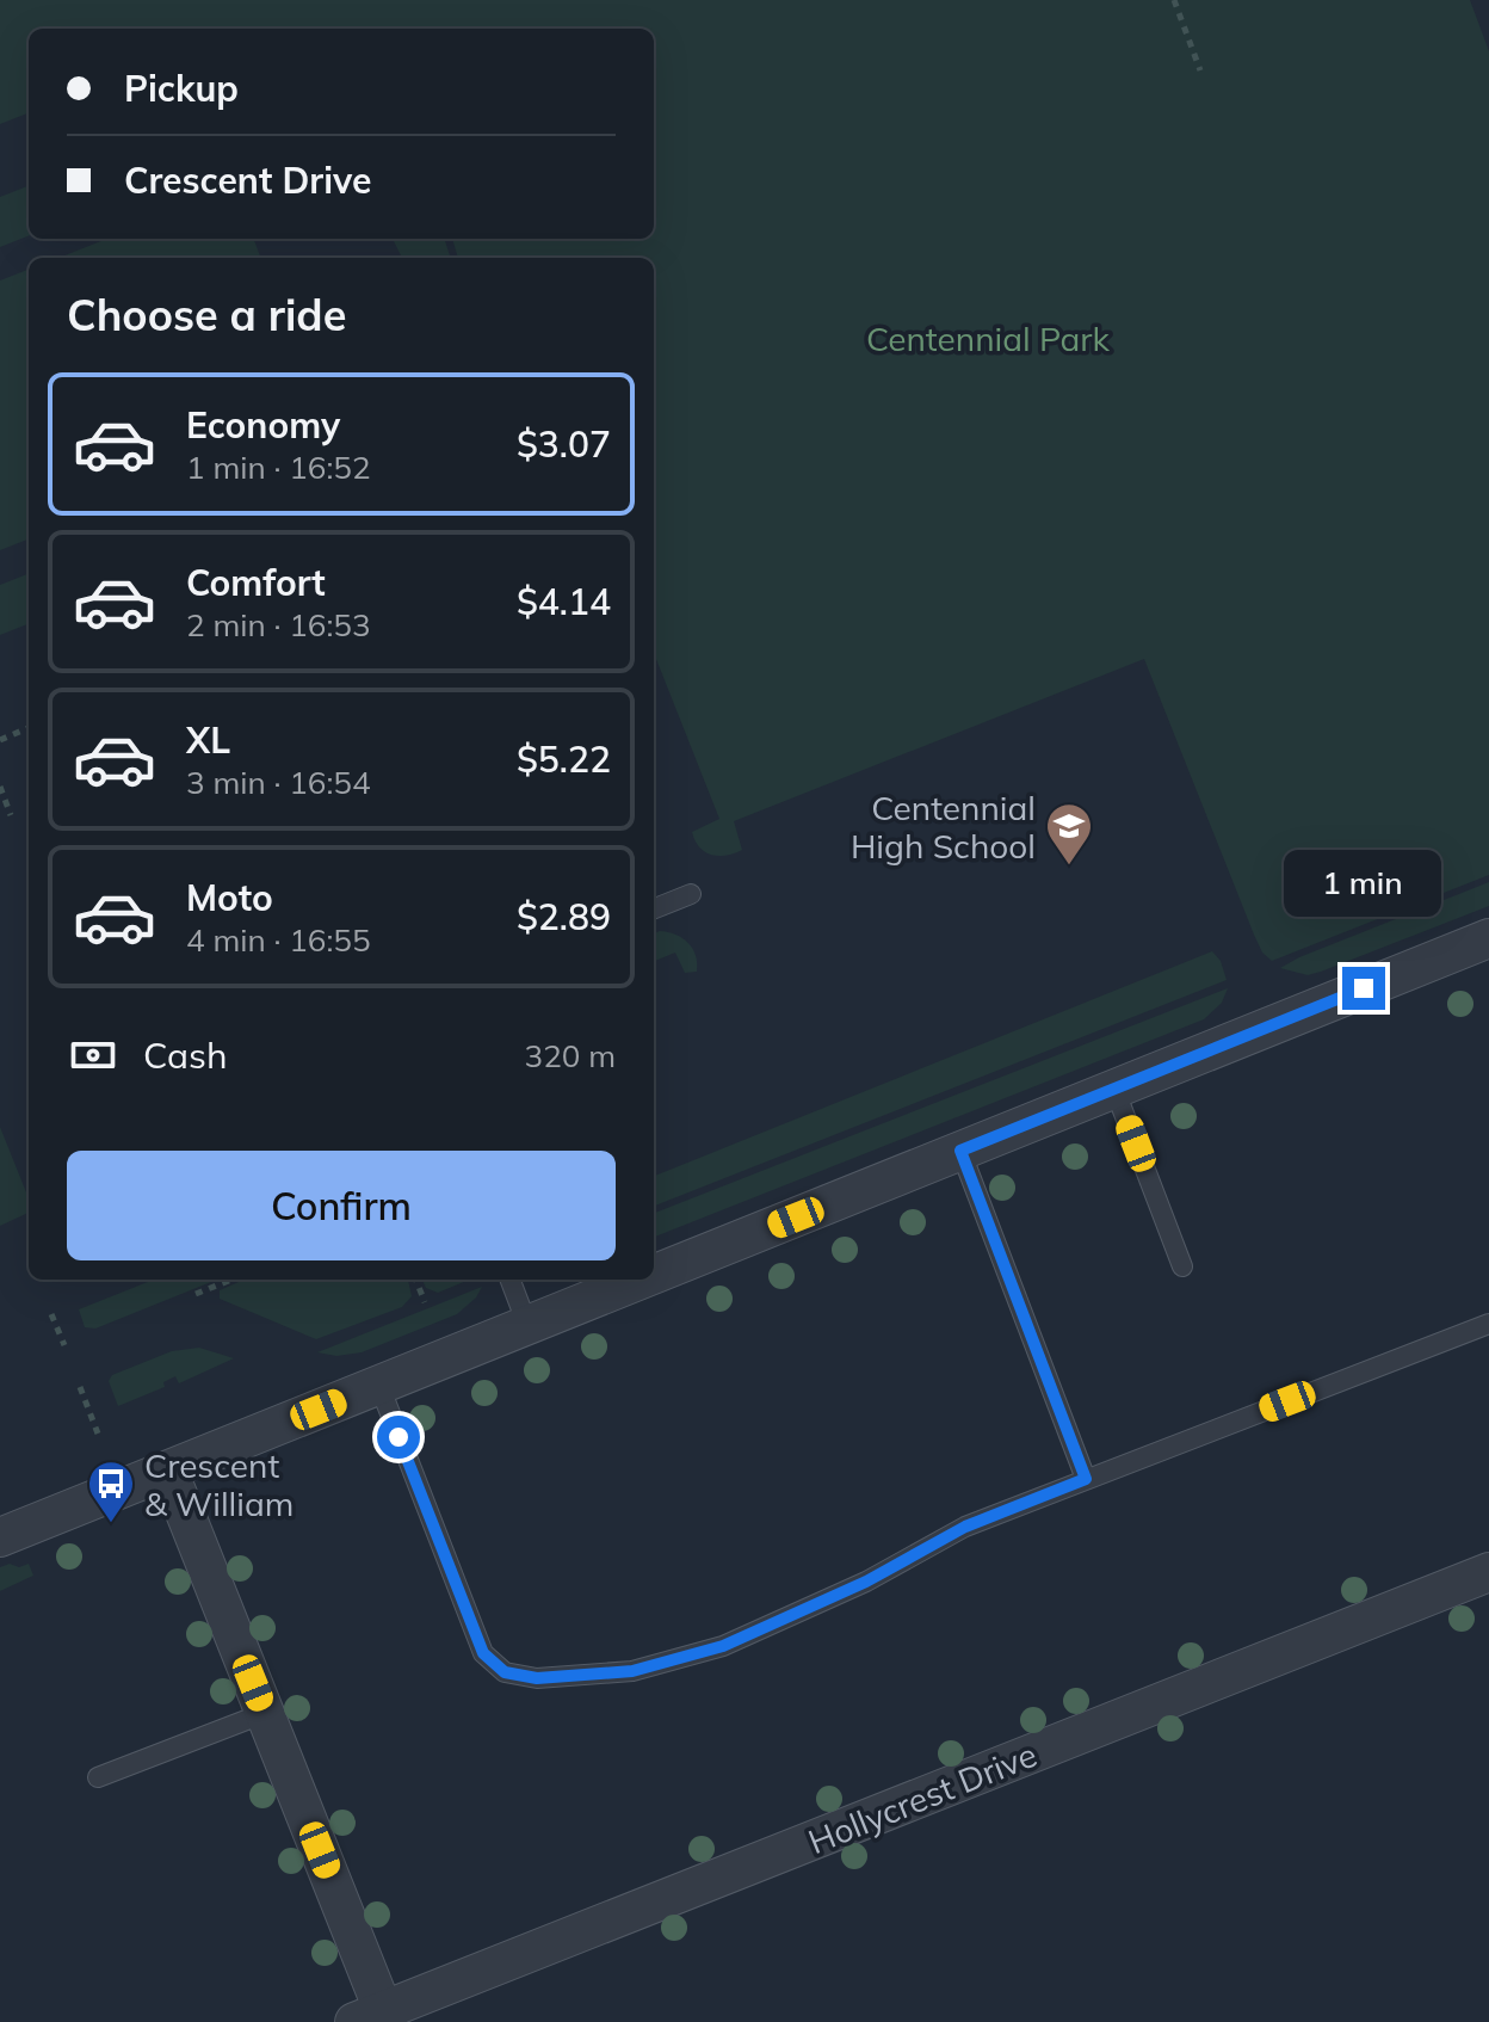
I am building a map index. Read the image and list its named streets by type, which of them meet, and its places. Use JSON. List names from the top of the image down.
{
  "streets": {
    "street": ["Hollycrest Drive"]
  },
  "parks": ["Centennial Park"],
  "places": {
    "school or university": ["Centennial High School"],
    "bus stop": ["Crescent & William"]
  },
  "page": {
    "banner": ["Pickup", "Crescent Drive"],
    "heading": "Choose a ride",
    "list": [
      {
        "name": "Economy",
        "note": "1 min · 16:52",
        "value": "$3.07"
      },
      {
        "name": "Comfort",
        "note": "2 min · 16:53",
        "value": "$4.14"
      },
      {
        "name": "XL",
        "note": "3 min · 16:54",
        "value": "$5.22"
      },
      {
        "name": "Moto",
        "note": "4 min · 16:55",
        "value": "$2.89"
      }
    ],
    "bubble": "1 min",
    "pay": ["Cash", "320 m"],
    "buttons": "Confirm"
  }
}
